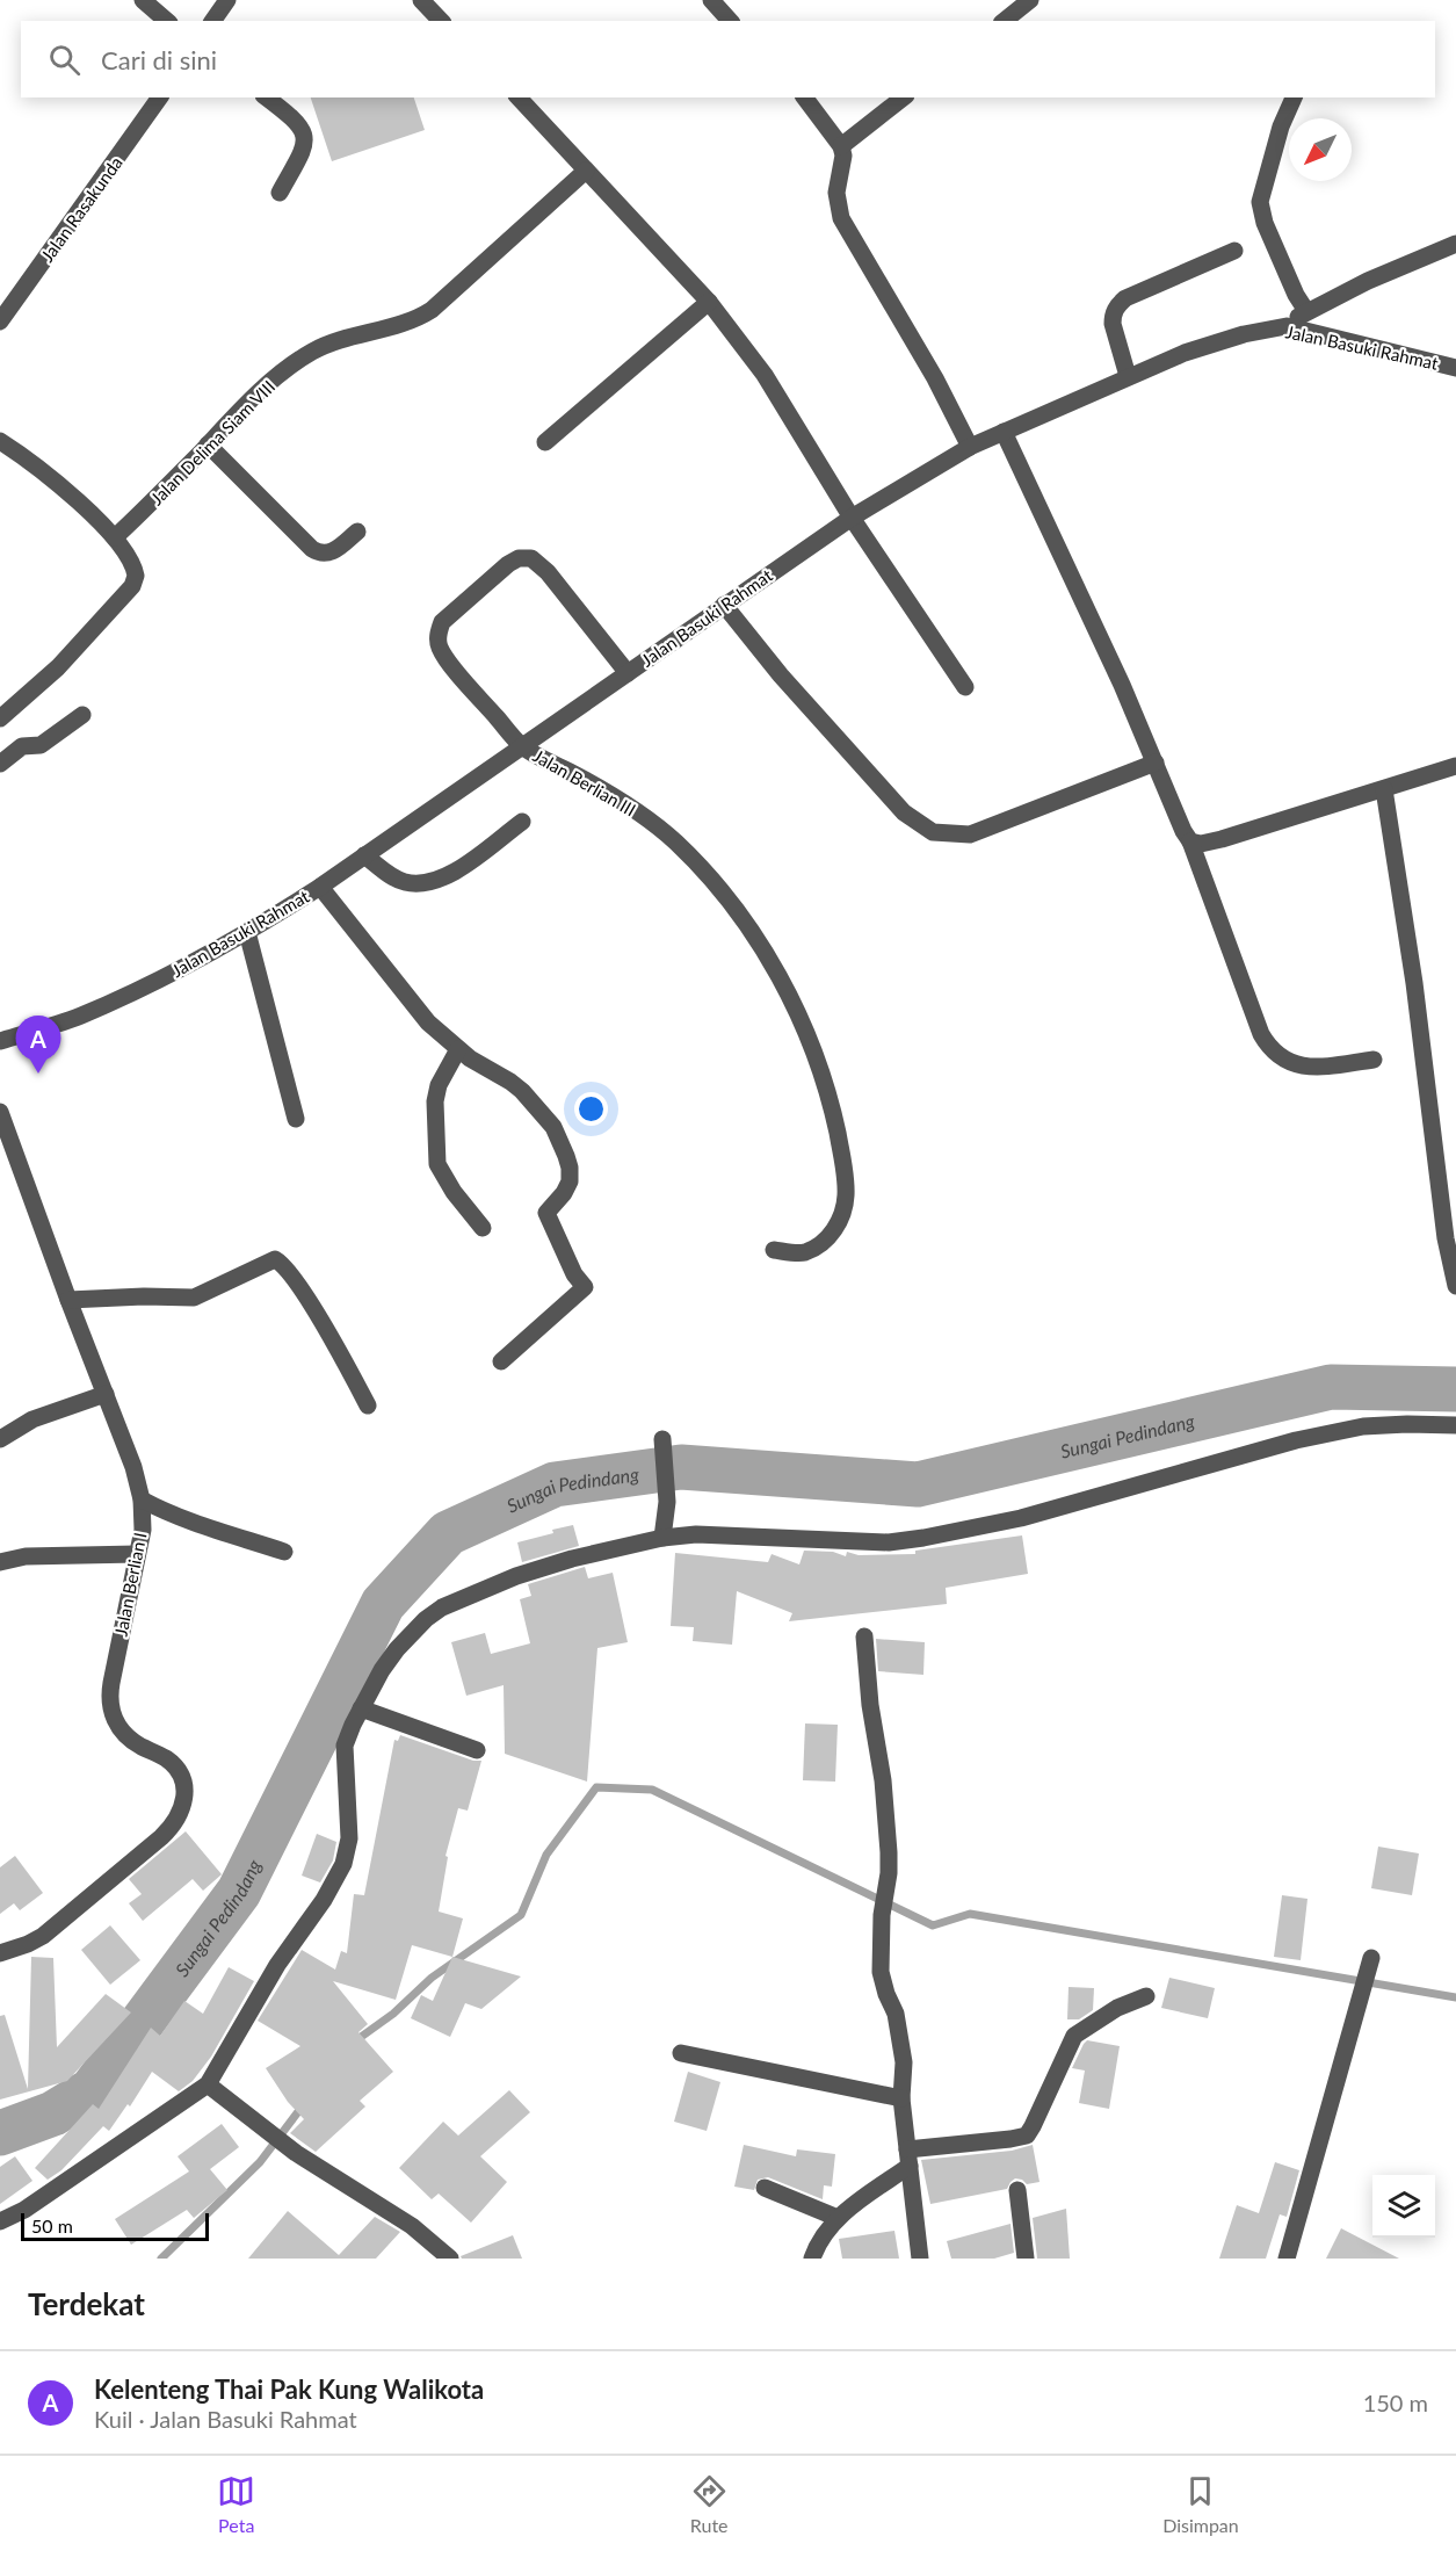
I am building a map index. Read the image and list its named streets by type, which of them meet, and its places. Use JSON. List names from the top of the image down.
{
  "streets": {
    "street": [
      "Jalan Rasakunda",
      "Jalan Basuki Rahmat",
      "Jalan Delima Siam VIII",
      "Jalan Berlian III",
      "Jalan Berlian I"
    ]
  },
  "crossings": [
    ["Jalan Basuki Rahmat", "Jalan Berlian III"]
  ],
  "water": ["Sungai Pedindang"],
  "scale_bar": "50 m",
  "north": "bottom left",
  "page": {
    "search": "Cari di sini",
    "pins": "A",
    "scale": "50 m",
    "heading": "Terdekat",
    "list": [
      {
        "mark": "A",
        "name": "Kelenteng Thai Pak Kung Walikota",
        "note": "Kuil · Jalan Basuki Rahmat",
        "value": "150 m"
      }
    ],
    "nav": ["Peta", "Rute", "Disimpan"]
  }
}
